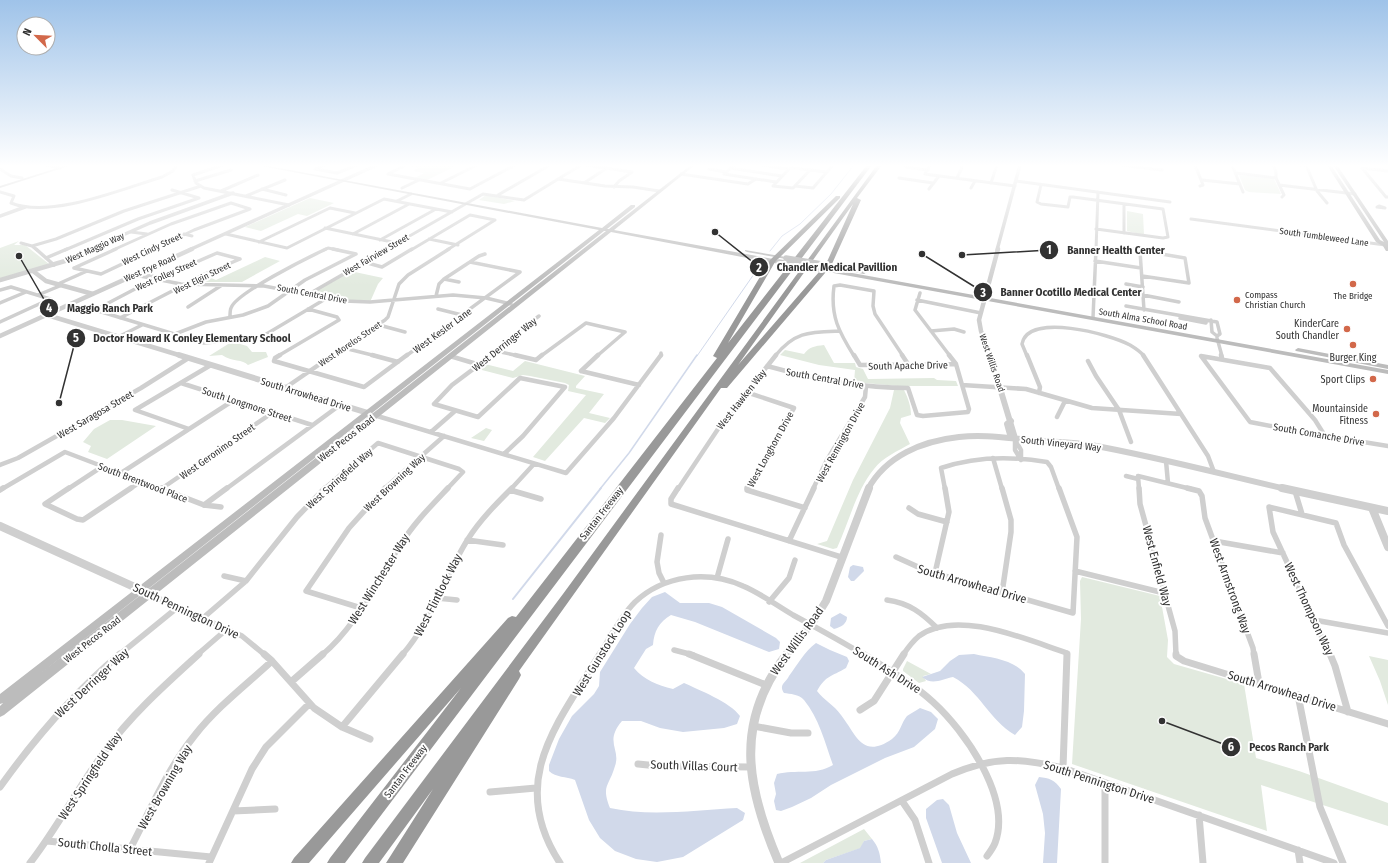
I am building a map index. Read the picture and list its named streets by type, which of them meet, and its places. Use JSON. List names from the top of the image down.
{
  "streets": {
    "highway": ["Santan Freeway"],
    "main road": ["South Alma School Road", "West Pecos Road"],
    "street": [
      "South Tumbleweed Lane",
      "West Maggio Way",
      "West Cindy Street",
      "West Fairview Street",
      "West Frye Road",
      "West Folley Street",
      "West Elgin Street",
      "South Central Drive",
      "West Kesler Lane",
      "West Morelos Street",
      "West Derringer Way",
      "West Willis Road",
      "South Apache Drive",
      "South Arrowhead Drive",
      "West Hawken Way",
      "South Longmore Street",
      "West Saragosa Street",
      "South Comanche Drive",
      "West Remington Drive",
      "South Vineyard Way",
      "West Longhorn Drive",
      "West Geronimo Street",
      "West Springfield Way",
      "South Brentwood Place",
      "West Browning Way",
      "West Enfield Way",
      "West Winchester Way",
      "West Armstrong Way",
      "West Flintlock Way",
      "West Thompson Way",
      "South Pennington Drive",
      "West Gunstock Loop",
      "South Ash Drive",
      "South Villas Court",
      "South Cholla Street"
    ]
  },
  "crossings": [
    ["West Fairview Street", "South Central Drive"],
    ["West Frye Road", "South Central Drive"],
    ["West Frye Road", "South Arrowhead Drive"],
    ["West Folley Street", "West Elgin Street"],
    ["West Folley Street", "South Central Drive"],
    ["West Elgin Street", "South Central Drive"],
    ["South Central Drive", "West Kesler Lane"],
    ["South Central Drive", "West Morelos Street"],
    ["South Central Drive", "West Hawken Way"],
    ["South Central Drive", "West Pecos Road"],
    ["South Central Drive", "West Remington Drive"],
    ["South Alma School Road", "West Willis Road"],
    ["South Alma School Road", "West Pecos Road"],
    ["West Kesler Lane", "West Morelos Street"],
    ["West Morelos Street", "South Arrowhead Drive"],
    ["West Derringer Way", "South Pennington Drive"],
    ["West Willis Road", "South Vineyard Way"],
    ["West Willis Road", "South Pennington Drive"],
    ["West Willis Road", "West Gunstock Loop"],
    ["West Willis Road", "South Ash Drive"],
    ["West Willis Road", "South Villas Court"],
    ["South Apache Drive", "West Hawken Way"],
    ["South Arrowhead Drive", "West Saragosa Street"],
    ["South Arrowhead Drive", "West Pecos Road"],
    ["South Arrowhead Drive", "West Browning Way"],
    ["South Arrowhead Drive", "West Enfield Way"],
    ["South Arrowhead Drive", "West Armstrong Way"],
    ["South Arrowhead Drive", "West Flintlock Way"],
    ["South Arrowhead Drive", "West Thompson Way"],
    ["West Hawken Way", "West Remington Drive"],
    ["West Hawken Way", "West Longhorn Drive"],
    ["South Longmore Street", "West Saragosa Street"],
    ["South Longmore Street", "West Geronimo Street"],
    ["West Saragosa Street", "South Brentwood Place"],
    ["West Pecos Road", "South Pennington Drive"],
    ["West Remington Drive", "West Longhorn Drive"],
    ["West Geronimo Street", "South Brentwood Place"],
    ["West Springfield Way", "West Browning Way"],
    ["West Springfield Way", "West Winchester Way"],
    ["West Springfield Way", "South Pennington Drive"],
    ["West Springfield Way", "South Cholla Street"],
    ["West Browning Way", "West Winchester Way"],
    ["West Browning Way", "South Pennington Drive"],
    ["West Browning Way", "South Cholla Street"],
    ["West Winchester Way", "South Pennington Drive"],
    ["West Flintlock Way", "South Pennington Drive"],
    ["South Pennington Drive", "South Ash Drive"],
    ["West Gunstock Loop", "South Ash Drive"]
  ],
  "places": [
    "Chandler Medical Pavillion",
    "Banner Ocotillo Medical Center",
    "Banner Health Center",
    "Maggio Ranch Park",
    "The Bridge",
    "Compass Christian Church",
    "KinderCare South Chandler",
    "Burger King",
    "Sport Clips",
    "Doctor Howard K Conley Elementary School",
    "Mountainside Fitness",
    "Pecos Ranch Park"
  ],
  "north": "top left"
}
